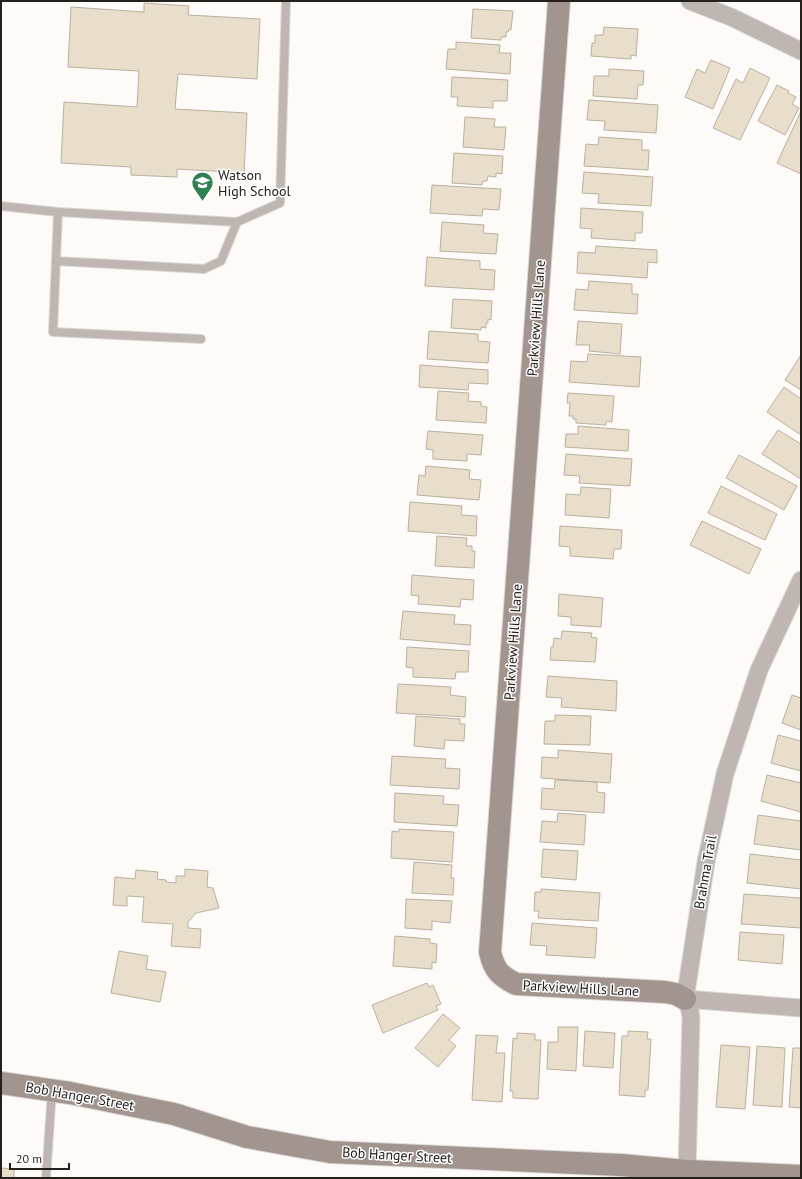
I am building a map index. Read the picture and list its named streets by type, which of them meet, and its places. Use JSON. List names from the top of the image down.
{
  "streets": {
    "street": ["Parkview Hills Lane", "Brahma Trail", "Bob Hanger Street"]
  },
  "crossings": [
    ["Parkview Hills Lane", "Brahma Trail"],
    ["Brahma Trail", "Bob Hanger Street"]
  ],
  "places": {
    "school or university": ["Watson High School"]
  },
  "scale_bar": "20 m"
}
